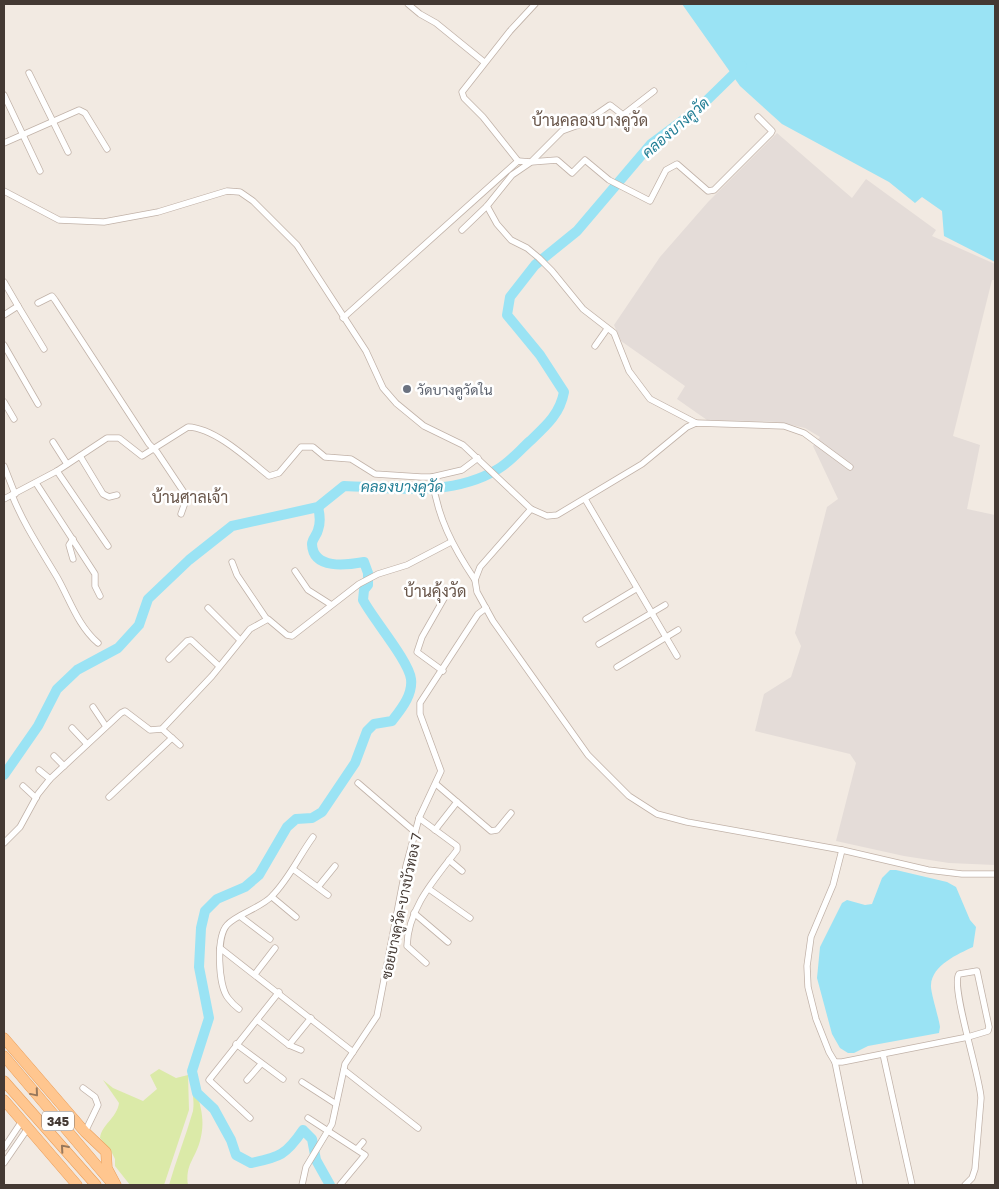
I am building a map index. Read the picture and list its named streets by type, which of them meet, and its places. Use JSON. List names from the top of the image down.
{
  "streets": {
    "main road": ["345"],
    "street": ["ซอยบางคูวัด-บางบัวทอง 7"]
  },
  "districts": ["บ้านคลองบางคูวัด", "บ้านศาลเจ้า", "บ้านคุ้งวัด"],
  "water": ["คลองบางคูวัด"],
  "places": ["วัดบางคูวัดใน"]
}
